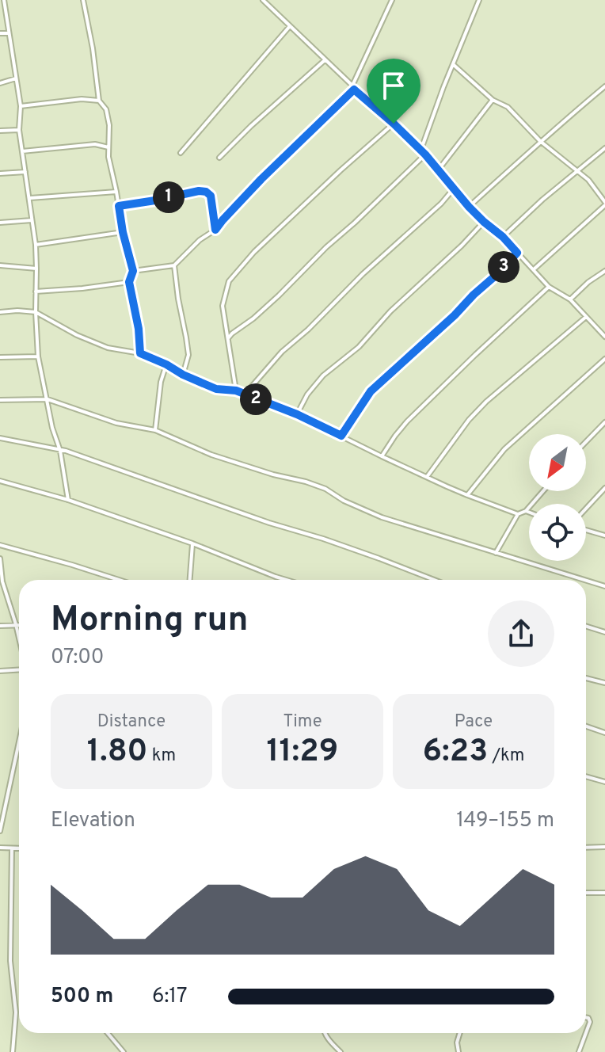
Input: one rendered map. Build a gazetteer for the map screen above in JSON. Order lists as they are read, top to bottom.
{
  "north": "bottom left",
  "page": {
    "pins": ["1", "3", "2"],
    "heading": ["Morning run", "07:00"],
    "stats": [
      ["Distance", "1.80 km"],
      ["Time", "11:29"],
      ["Pace", "6:23 /km"]
    ],
    "chart": ["Elevation", "149–155 m"],
    "list": [
      {
        "name": "500 m",
        "note": "6:17"
      }
    ]
  }
}
